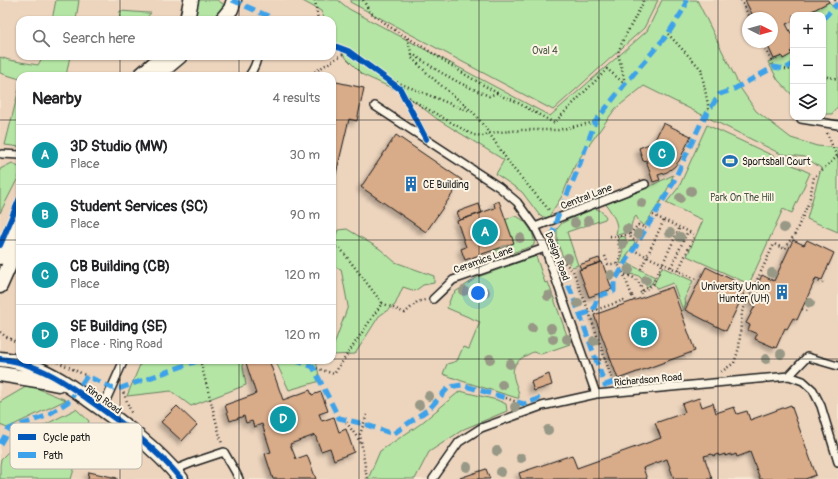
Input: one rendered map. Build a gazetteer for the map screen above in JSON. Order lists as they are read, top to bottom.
{
  "streets": {
    "street": ["Ring Road"],
    "lane": [
      "Central Lane",
      "Design Road",
      "Ceramics Lane",
      "Richardson Road"
    ]
  },
  "crossings": [
    ["Central Lane", "Design Road"],
    ["Design Road", "Ceramics Lane"],
    ["Design Road", "Richardson Road"]
  ],
  "parks": ["Oval 4", "Park On The Hill"],
  "places": {
    "sports": ["Sportsball Court"],
    "building": ["CE Building", "University Union Hunter (UH)"]
  },
  "legend": ["Cycle path", "Path"],
  "north": "right",
  "page": {
    "map_buttons": ["+", "−"],
    "search": "Search here",
    "heading": ["Nearby", "4 results"],
    "list": [
      {
        "mark": "A",
        "name": "3D Studio (MW)",
        "note": "Place",
        "value": "30 m"
      },
      {
        "mark": "B",
        "name": "Student Services (SC)",
        "note": "Place",
        "value": "90 m"
      },
      {
        "mark": "C",
        "name": "CB Building (CB)",
        "note": "Place",
        "value": "120 m"
      },
      {
        "mark": "D",
        "name": "SE Building (SE)",
        "note": "Place · Ring Road",
        "value": "120 m"
      }
    ],
    "pins": [
      "C",
      "A",
      "B",
      "D"
    ]
  }
}
